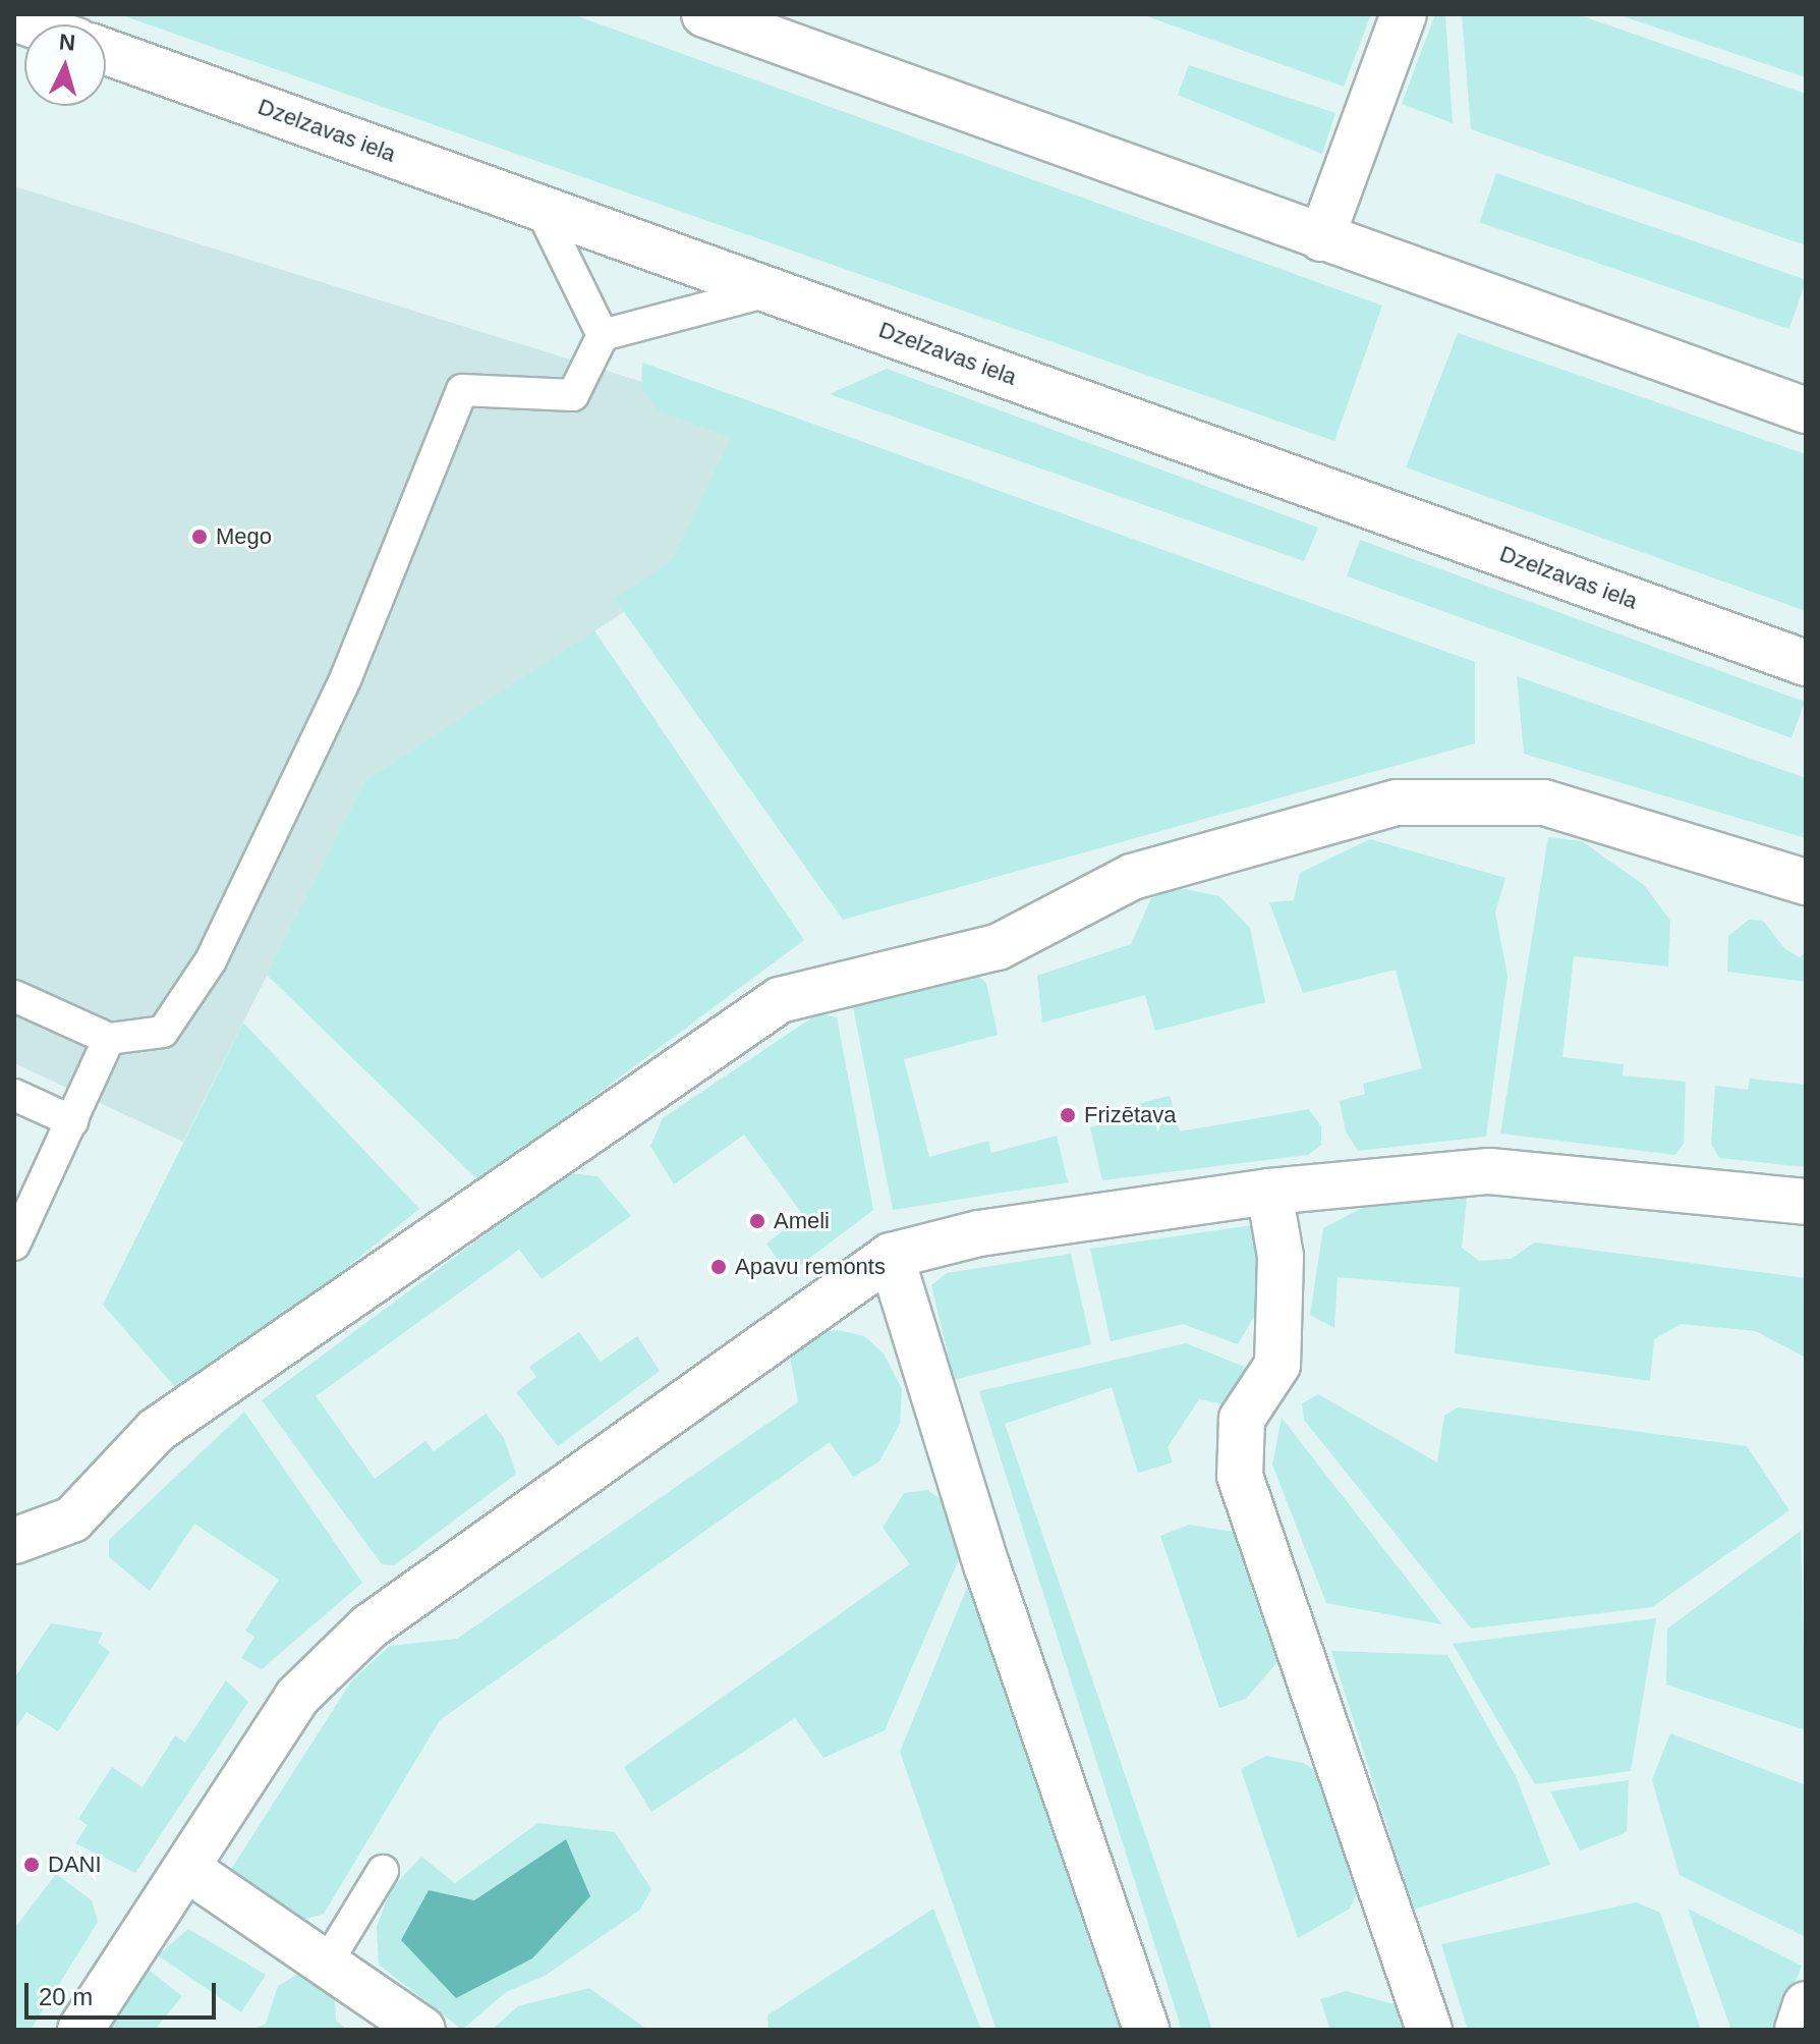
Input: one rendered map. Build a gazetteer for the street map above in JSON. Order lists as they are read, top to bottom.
{
  "streets": {
    "street": ["Dzelzavas iela"]
  },
  "places": [
    "Mego",
    "Frizētava",
    "Ameli",
    "Apavu remonts",
    "DANI"
  ],
  "scale_bar": "20 m",
  "north": "top"
}
